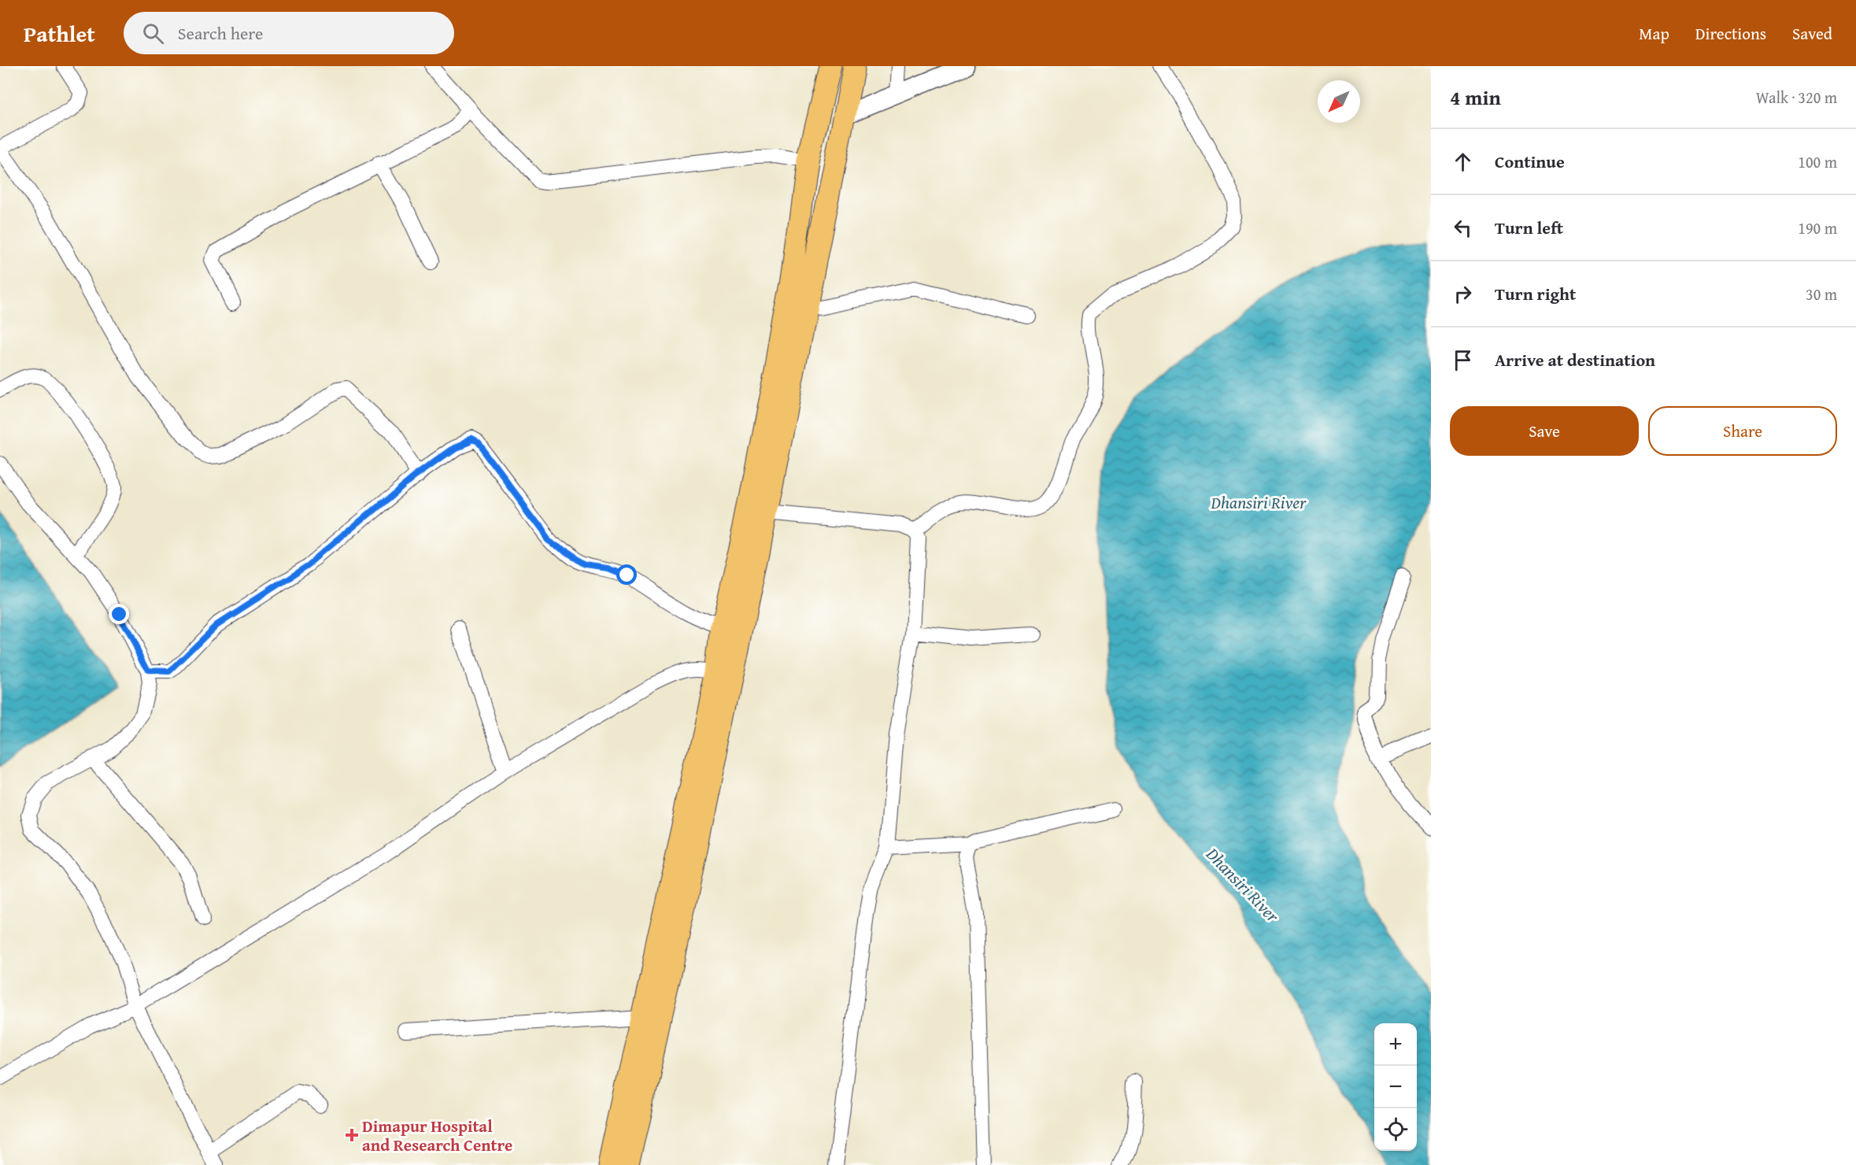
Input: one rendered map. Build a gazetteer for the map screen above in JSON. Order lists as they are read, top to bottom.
{
  "water": ["Dhansiri River"],
  "places": {
    "health": ["Dimapur Hospital and Research Centre"]
  },
  "north": "bottom left",
  "page": {
    "header": "Pathlet",
    "search": "Search here",
    "nav": ["Map", "Directions", "Saved"],
    "heading": ["4 min", "Walk · 320 m"],
    "list": [
      ["Continue", "100 m"],
      ["Turn left", "190 m"],
      ["Turn right", "30 m"],
      "Arrive at destination"
    ],
    "buttons": ["Save", "Share"],
    "map_buttons": ["+", "−"]
  }
}
